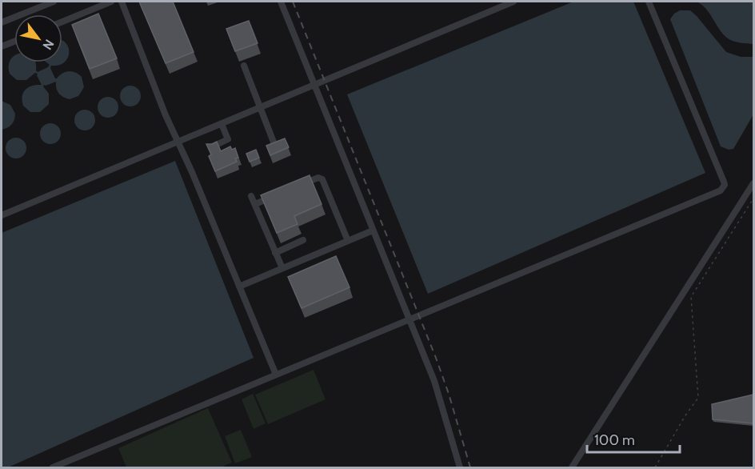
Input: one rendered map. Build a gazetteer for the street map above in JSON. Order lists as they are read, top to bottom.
{
  "scale_bar": "100 m",
  "north": "bottom right"
}
